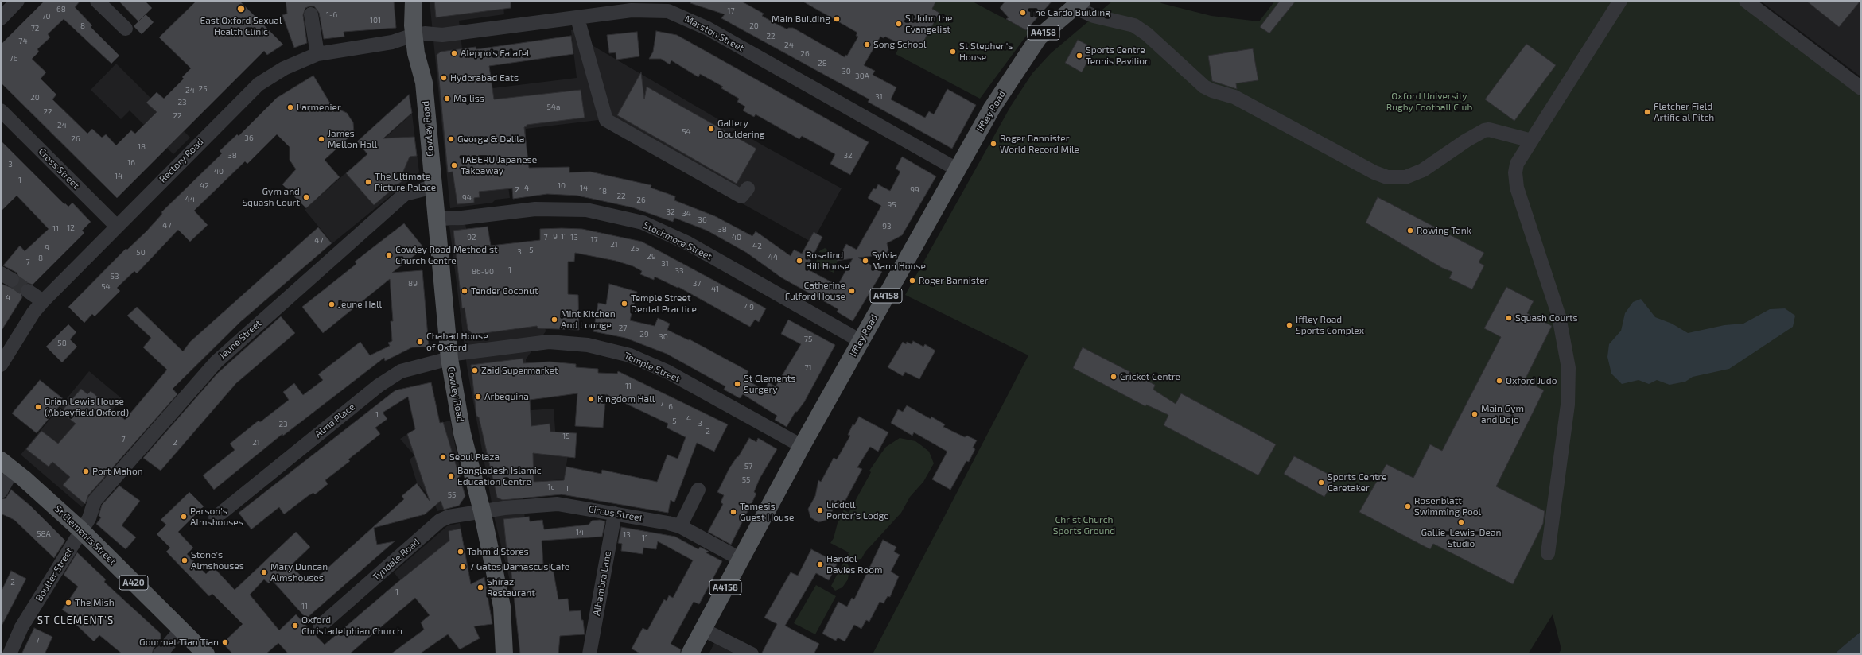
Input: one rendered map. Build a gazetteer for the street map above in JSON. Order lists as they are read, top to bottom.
{
  "streets": {
    "main road": [
      "A4158",
      "Iffley Road",
      "Cowley Road",
      "St Clements Street",
      "A420"
    ],
    "street": [
      "Marston Street",
      "Rectory Road",
      "Cross Street",
      "Stockmore Street",
      "Jeune Street",
      "Temple Street",
      "Alma Place",
      "Circus Street",
      "Tyndale Road",
      "Boulter Street",
      "Alhambra Lane"
    ]
  },
  "crossings": [
    ["Marston Street", "Iffley Road"],
    ["Marston Street", "Cowley Road"],
    ["Marston Street", "Rectory Road"],
    ["Iffley Road", "Stockmore Street"],
    ["Iffley Road", "Temple Street"],
    ["Iffley Road", "Circus Street"],
    ["Cowley Road", "Rectory Road"],
    ["Cowley Road", "Stockmore Street"],
    ["Cowley Road", "Jeune Street"],
    ["Cowley Road", "Temple Street"],
    ["Cowley Road", "Alma Place"],
    ["Cowley Road", "Circus Street"],
    ["Cowley Road", "Tyndale Road"],
    ["Rectory Road", "Cross Street"],
    ["Jeune Street", "St Clements Street"],
    ["Jeune Street", "Boulter Street"],
    ["Temple Street", "Alma Place"],
    ["Circus Street", "Tyndale Road"],
    ["Circus Street", "Alhambra Lane"],
    ["St Clements Street", "Boulter Street"]
  ],
  "districts": ["ST CLEMENT'S"],
  "parks": ["Oxford University Rugby Football Club", "Christ Church Sports Ground"],
  "places": [
    "East Oxford Sexual Health Clinic",
    "The Cardo Building",
    "Main Building",
    "St John the Evangelist",
    "Song School",
    "St Stephen's House",
    "Aleppo's Falafel",
    "Sports Centre Tennis Pavilion",
    "Hyderabad Eats",
    "Majliss",
    "Larmenier",
    "Fletcher Field Artificial Pitch",
    "Gallery Bouldering",
    "James Mellon Hall",
    "George & Delila",
    "Roger Bannister World Record Mile",
    "TABERU Japanese Takeaway",
    "The Ultimate Picture Palace",
    "Gym and Squash Court",
    "Rowing Tank",
    "Cowley Road Methodist Church Centre",
    "Rosalind Hill House",
    "Sylvia Mann House",
    "Roger Bannister",
    "Tender Coconut",
    "Catherine Fulford House",
    "Temple Street Dental Practice",
    "Jeune Hall",
    "Squash Courts",
    "Mint Kitchen And Lounge",
    "Iffley Road Sports Complex",
    "Chabad House of Oxford",
    "Zaid Supermarket",
    "Cricket Centre",
    "Oxford Judo",
    "St Clements Surgery",
    "Arbequina",
    "Kingdom Hall",
    "Brian Lewis House (Abbeyfield Oxford)",
    "Main Gym and Dojo",
    "Seoul Plaza",
    "Port Mahon",
    "Bangladesh Islamic Education Centre",
    "Sports Centre Caretaker",
    "Rosenblatt Swimming Pool",
    "Liddell Porter's Lodge",
    "Tamesis Guest House",
    "Parson's Almshouses",
    "Gallie-Lewis-Dean Studio",
    "Tahmid Stores",
    "Stone's Almshouses",
    "Handel Davies Room",
    "7 Gates Damascus Cafe",
    "Mary Duncan Almshouses",
    "Shiraz Restaurant",
    "The Mish",
    "Oxford Christadelphian Church",
    "Gourmet Tian Tian"
  ],
  "house_numbers": [
    "68",
    "17",
    "1-6",
    "70",
    "101",
    "8",
    "20",
    "72",
    "22",
    "74",
    "24",
    "26",
    "76",
    "28",
    "30",
    "30A",
    "25",
    "24",
    "31",
    "20",
    "23",
    "54a",
    "22",
    "22",
    "24",
    "54",
    "36",
    "26",
    "18",
    "38",
    "32",
    "16",
    "3",
    "40",
    "14",
    "1",
    "42",
    "10",
    "4",
    "14",
    "2",
    "99",
    "18",
    "22",
    "94",
    "44",
    "26",
    "95",
    "32",
    "34",
    "36",
    "47",
    "93",
    "12",
    "11",
    "38",
    "9",
    "11",
    "92",
    "7",
    "13",
    "40",
    "17",
    "47",
    "21",
    "42",
    "9",
    "25",
    "5",
    "3",
    "50",
    "29",
    "44",
    "8",
    "7",
    "31",
    "1",
    "33",
    "86-90",
    "53",
    "89",
    "37",
    "54",
    "41",
    "4",
    "49",
    "27",
    "29",
    "30",
    "75",
    "58",
    "71",
    "11",
    "7",
    "6",
    "1",
    "4",
    "5",
    "3",
    "23",
    "2",
    "15",
    "7",
    "2",
    "21",
    "57",
    "55",
    "1c",
    "1",
    "55",
    "14",
    "58A",
    "13",
    "11",
    "2",
    "1",
    "11",
    "7"
  ]
}
